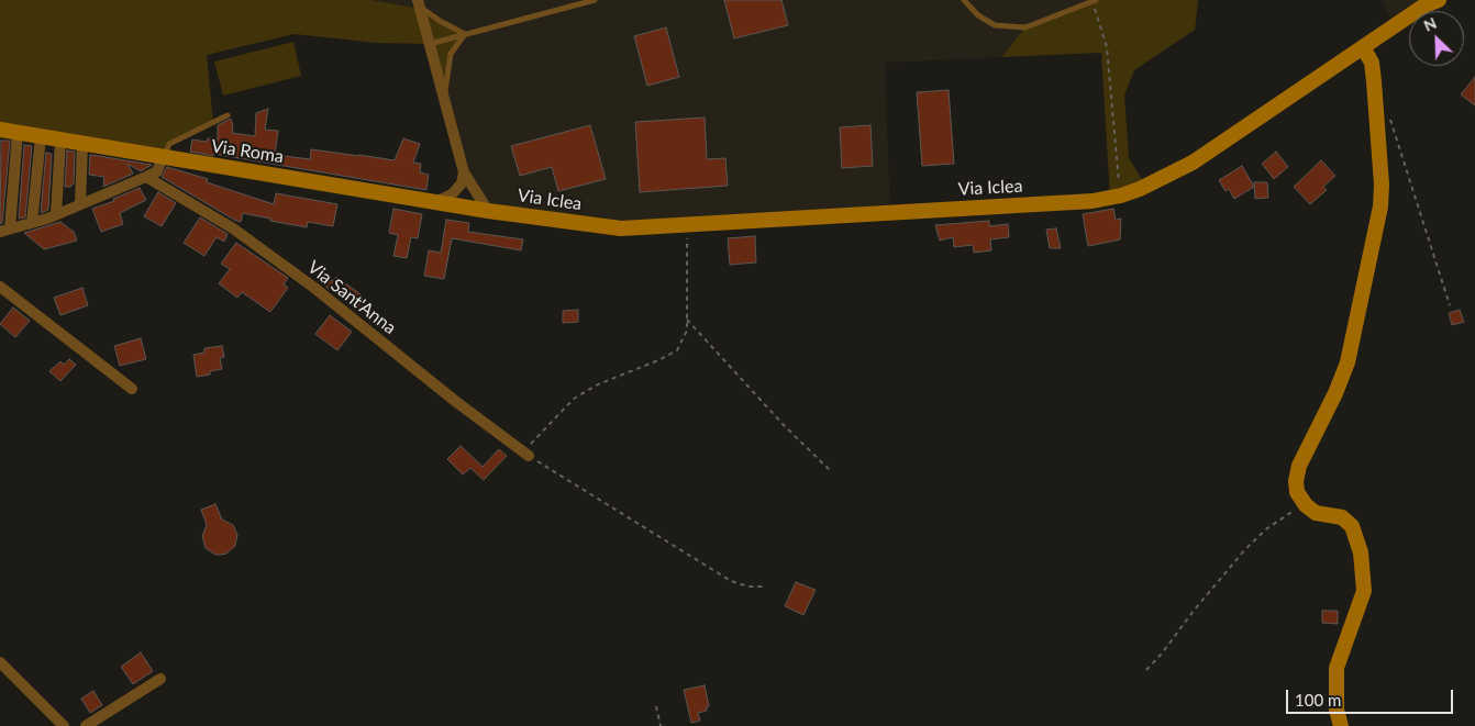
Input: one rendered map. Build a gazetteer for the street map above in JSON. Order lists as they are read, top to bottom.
{
  "streets": {
    "street": ["Via Roma", "Via Iclea", "Via Sant'Anna"]
  },
  "crossings": [
    ["Via Roma", "Via Iclea"]
  ],
  "scale_bar": "100 m",
  "north": "top left"
}
